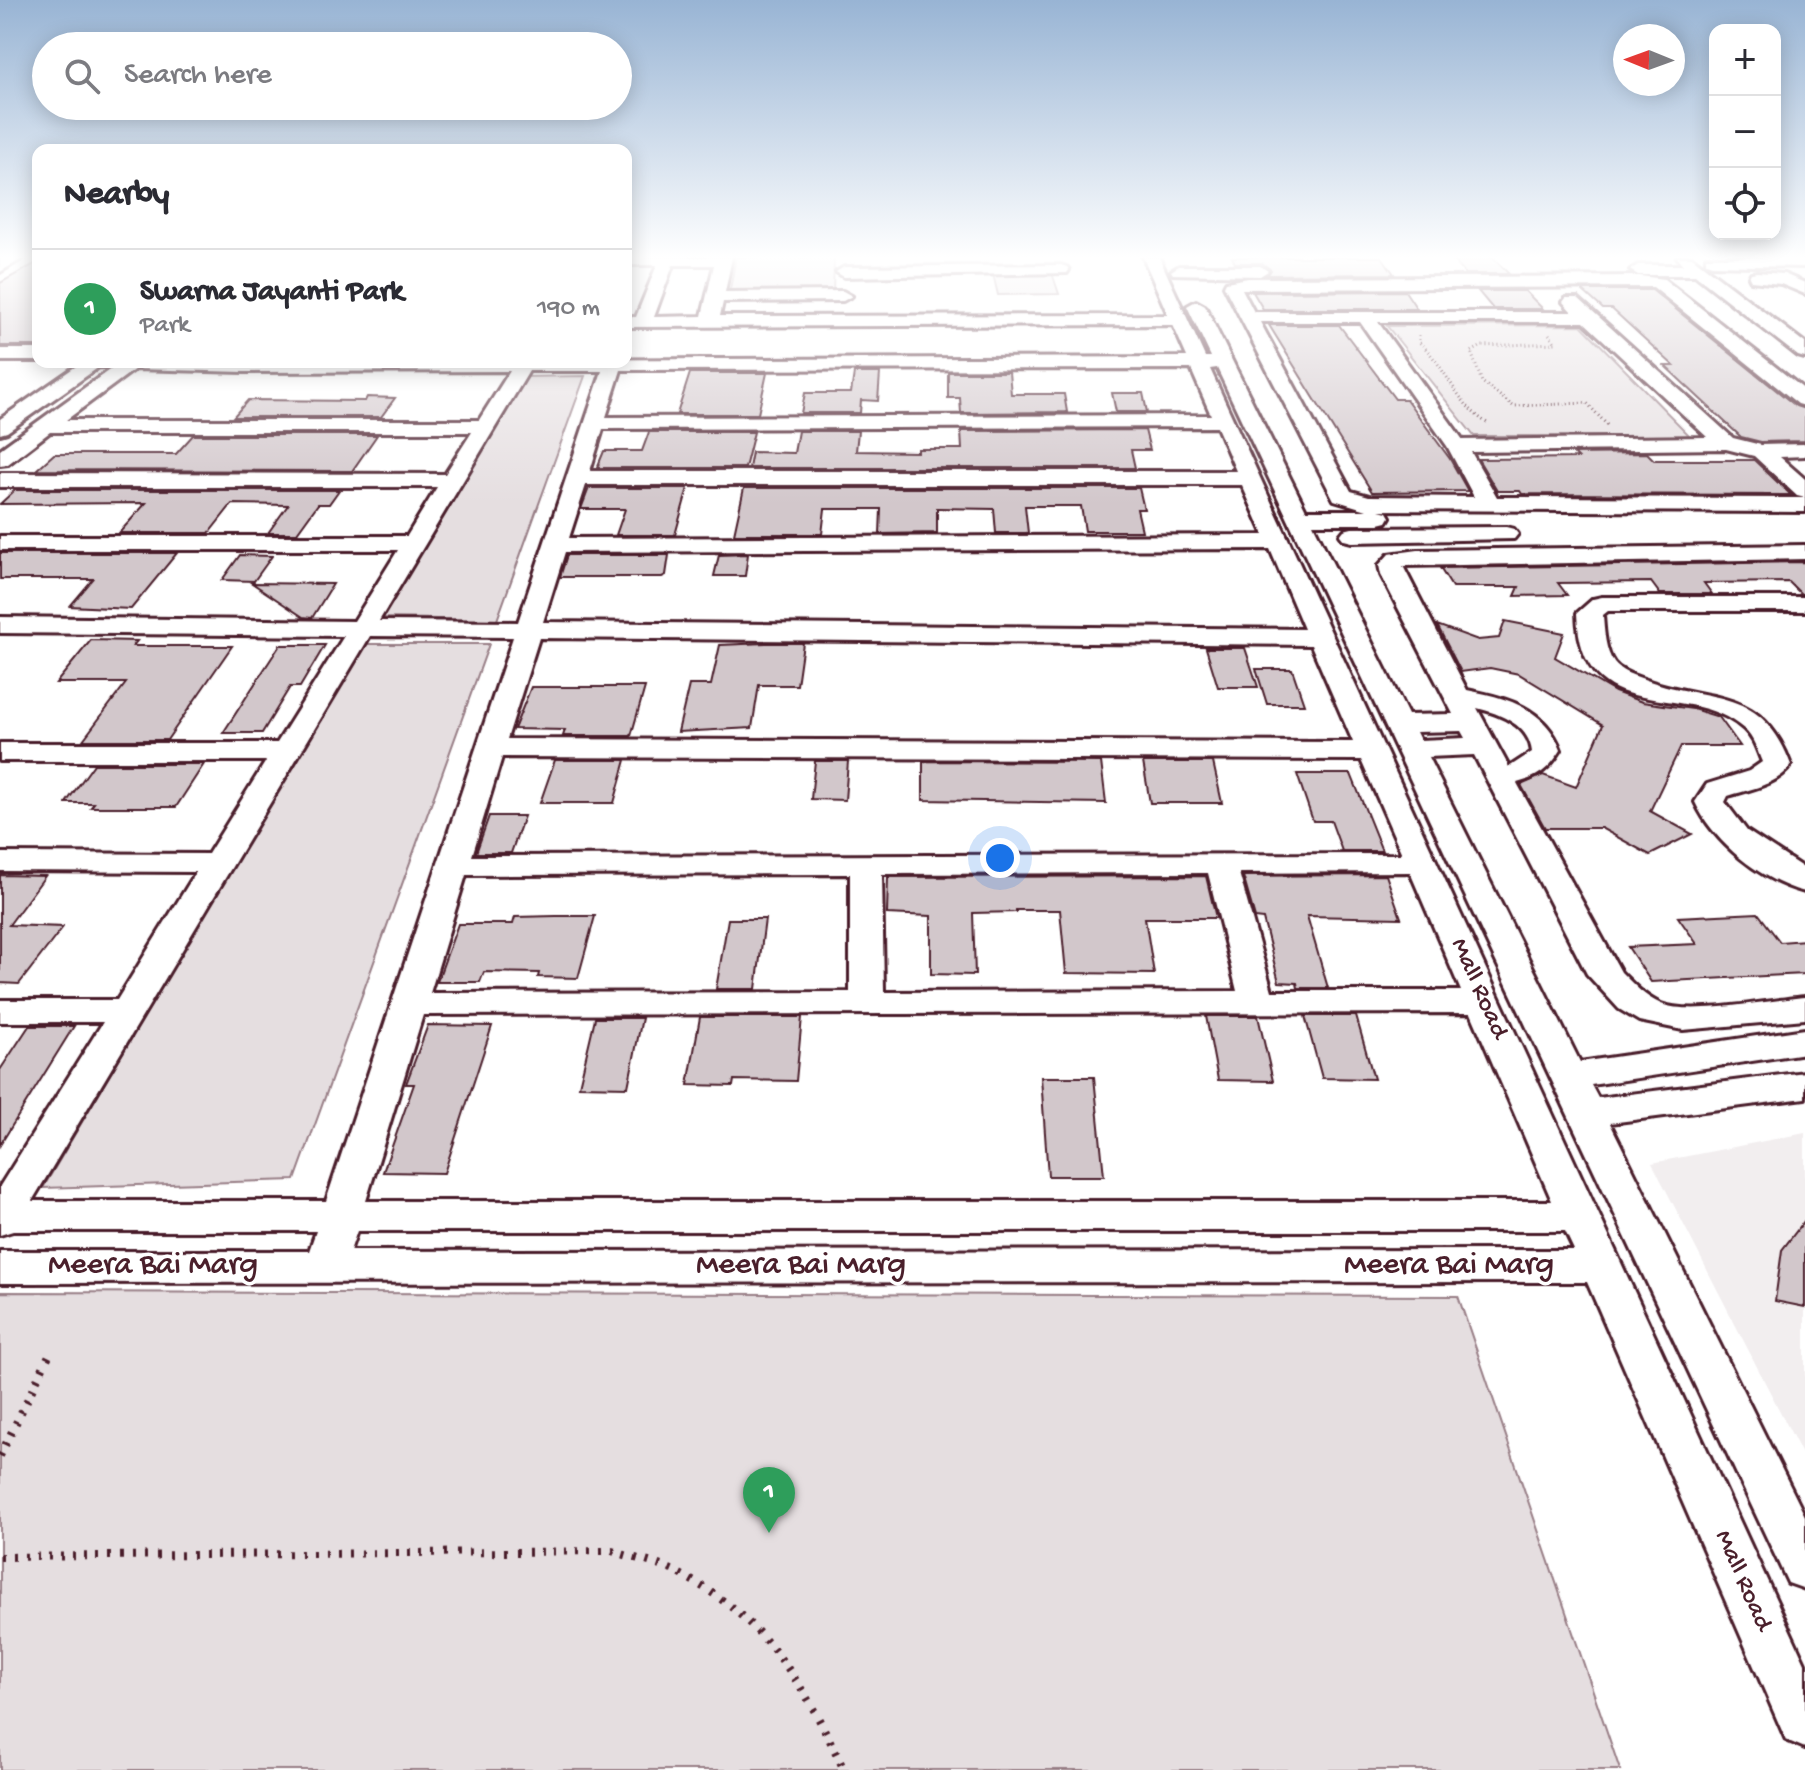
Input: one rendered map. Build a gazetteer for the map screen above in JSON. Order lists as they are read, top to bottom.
{
  "streets": {
    "street": ["Mall Road", "Meera Bai Marg"]
  },
  "crossings": [
    ["Mall Road", "Meera Bai Marg"]
  ],
  "north": "left",
  "page": {
    "map_buttons": ["+", "−"],
    "search": "Search here",
    "heading": "Nearby",
    "list": [
      {
        "mark": "1",
        "name": "Swarna Jayanti Park",
        "note": "Park",
        "value": "190 m"
      }
    ],
    "pins": "1"
  }
}
